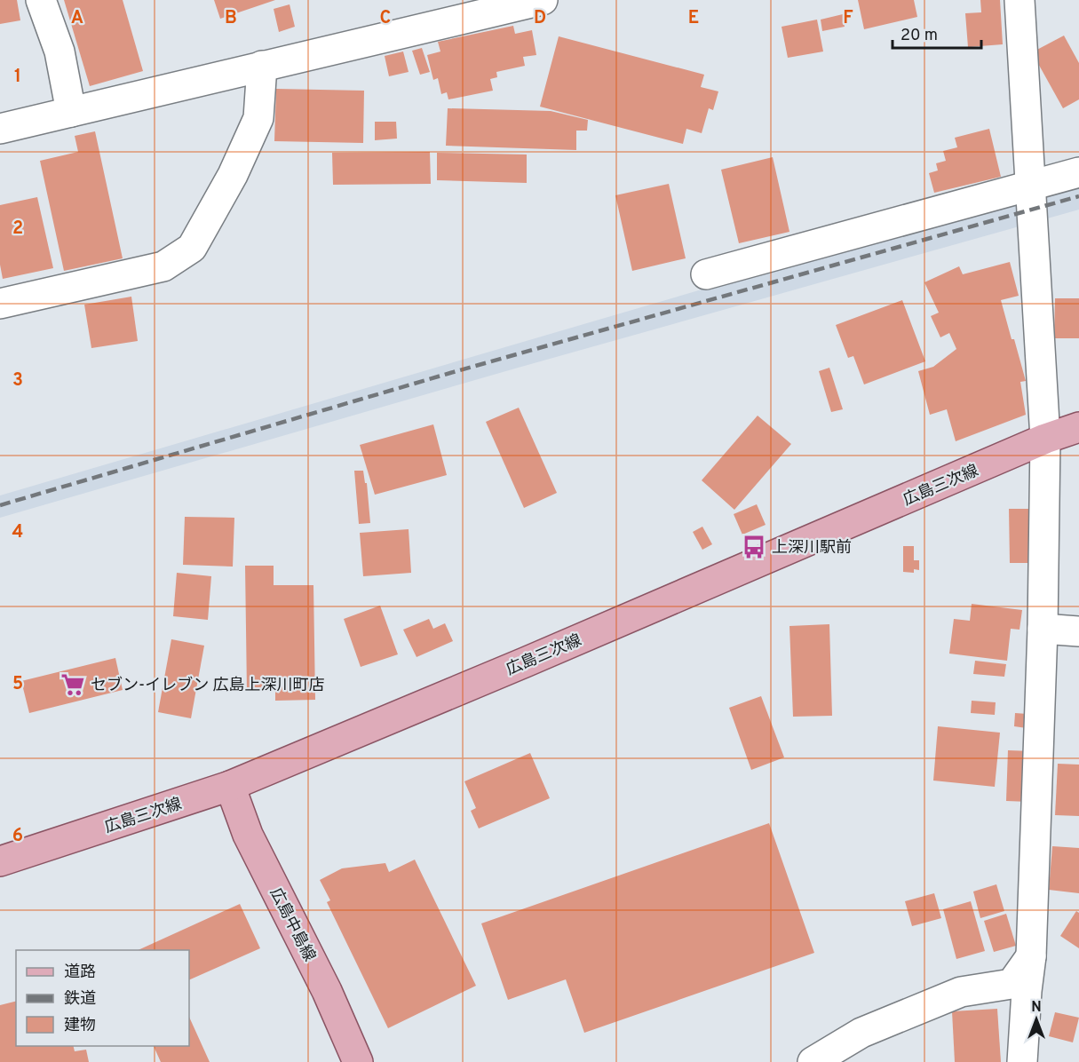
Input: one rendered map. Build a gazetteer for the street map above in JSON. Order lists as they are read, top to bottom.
{
  "streets": {
    "main road": ["広島三次線", "広島中島線"]
  },
  "crossings": [
    ["広島三次線", "広島中島線"]
  ],
  "places": {
    "bus stop": ["上深川駅前"],
    "supermarket": ["セブン-イレブン 広島上深川町店"]
  },
  "legend": ["道路", "鉄道", "建物"],
  "scale_bar": "20 m",
  "north": "top",
  "grid": {
    "columns": [
      "A",
      "B",
      "C",
      "D",
      "E",
      "F"
    ],
    "rows": [
      "1",
      "2",
      "3",
      "4",
      "5",
      "6"
    ]
  }
}
